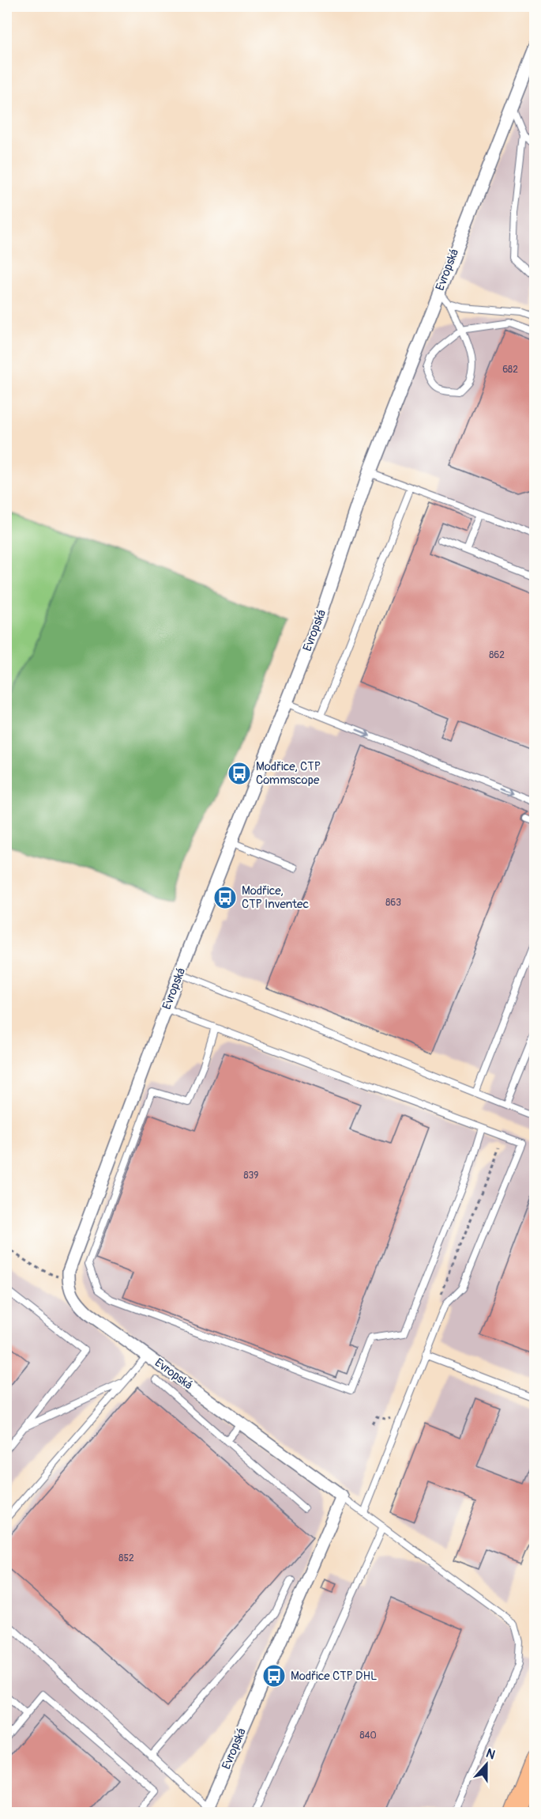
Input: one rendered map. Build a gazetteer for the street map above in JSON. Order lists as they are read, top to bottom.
{
  "streets": {
    "street": ["Evropská"]
  },
  "places": {
    "bus stop": ["Modřice, CTP Commscope", "Modřice, CTP Inventec", "Modřice CTP DHL"]
  },
  "house_numbers": [
    "682",
    "862",
    "863",
    "839",
    "852",
    "840"
  ],
  "north": "top"
}
